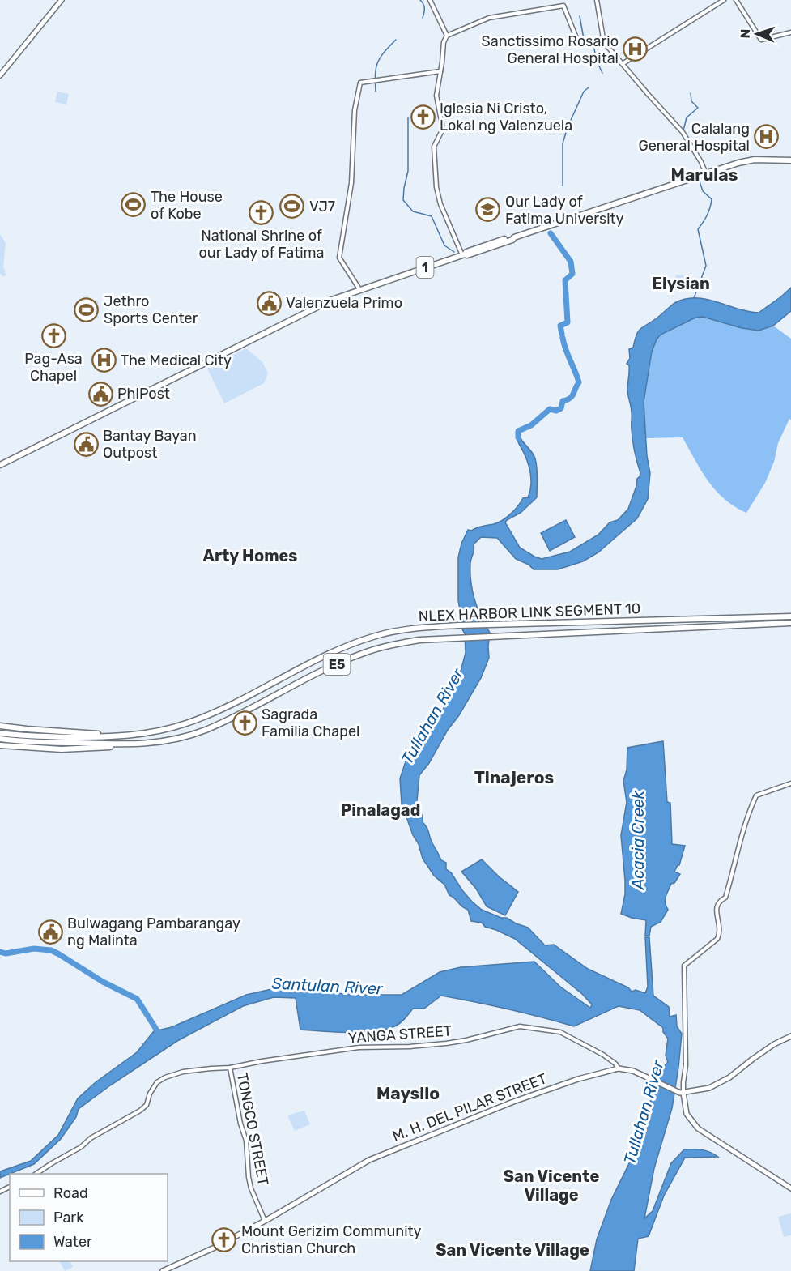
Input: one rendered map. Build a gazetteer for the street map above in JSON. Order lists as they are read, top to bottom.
{
  "streets": {
    "highway": ["1", "NLEX HARBOR LINK SEGMENT 10", "E5"],
    "main road": ["M. H. DEL PILAR STREET"],
    "street": ["YANGA STREET", "TONGCO STREET"]
  },
  "crossings": [
    ["YANGA STREET", "M. H. DEL PILAR STREET"],
    ["YANGA STREET", "TONGCO STREET"],
    ["M. H. DEL PILAR STREET", "TONGCO STREET"]
  ],
  "districts": [
    "Marulas",
    "Elysian",
    "Arty Homes",
    "Tinajeros",
    "Pinalagad",
    "Maysilo",
    "San Vicente Village",
    "San Vicente Village"
  ],
  "water": ["Tullahan River", "Acacia Creek", "Santulan River"],
  "places": {
    "hospital": ["Sanctissimo Rosario General Hospital", "Calalang General Hospital", "The Medical City"],
    "church": [
      "Iglesia Ni Cristo, Lokal ng Valenzuela",
      "National Shrine of our Lady of Fatima",
      "Pag-Asa Chapel",
      "Sagrada Familia Chapel",
      "Mount Gerizim Community Christian Church"
    ],
    "sports": ["The House of Kobe", "VJ7", "Jethro Sports Center"],
    "school or university": ["Our Lady of Fatima University"],
    "public building": [
      "Valenzuela Primo",
      "PhlPost",
      "Bantay Bayan Outpost",
      "Bulwagang Pambarangay ng Malinta"
    ]
  },
  "legend": ["Road", "Park", "Water"],
  "north": "left"
}
